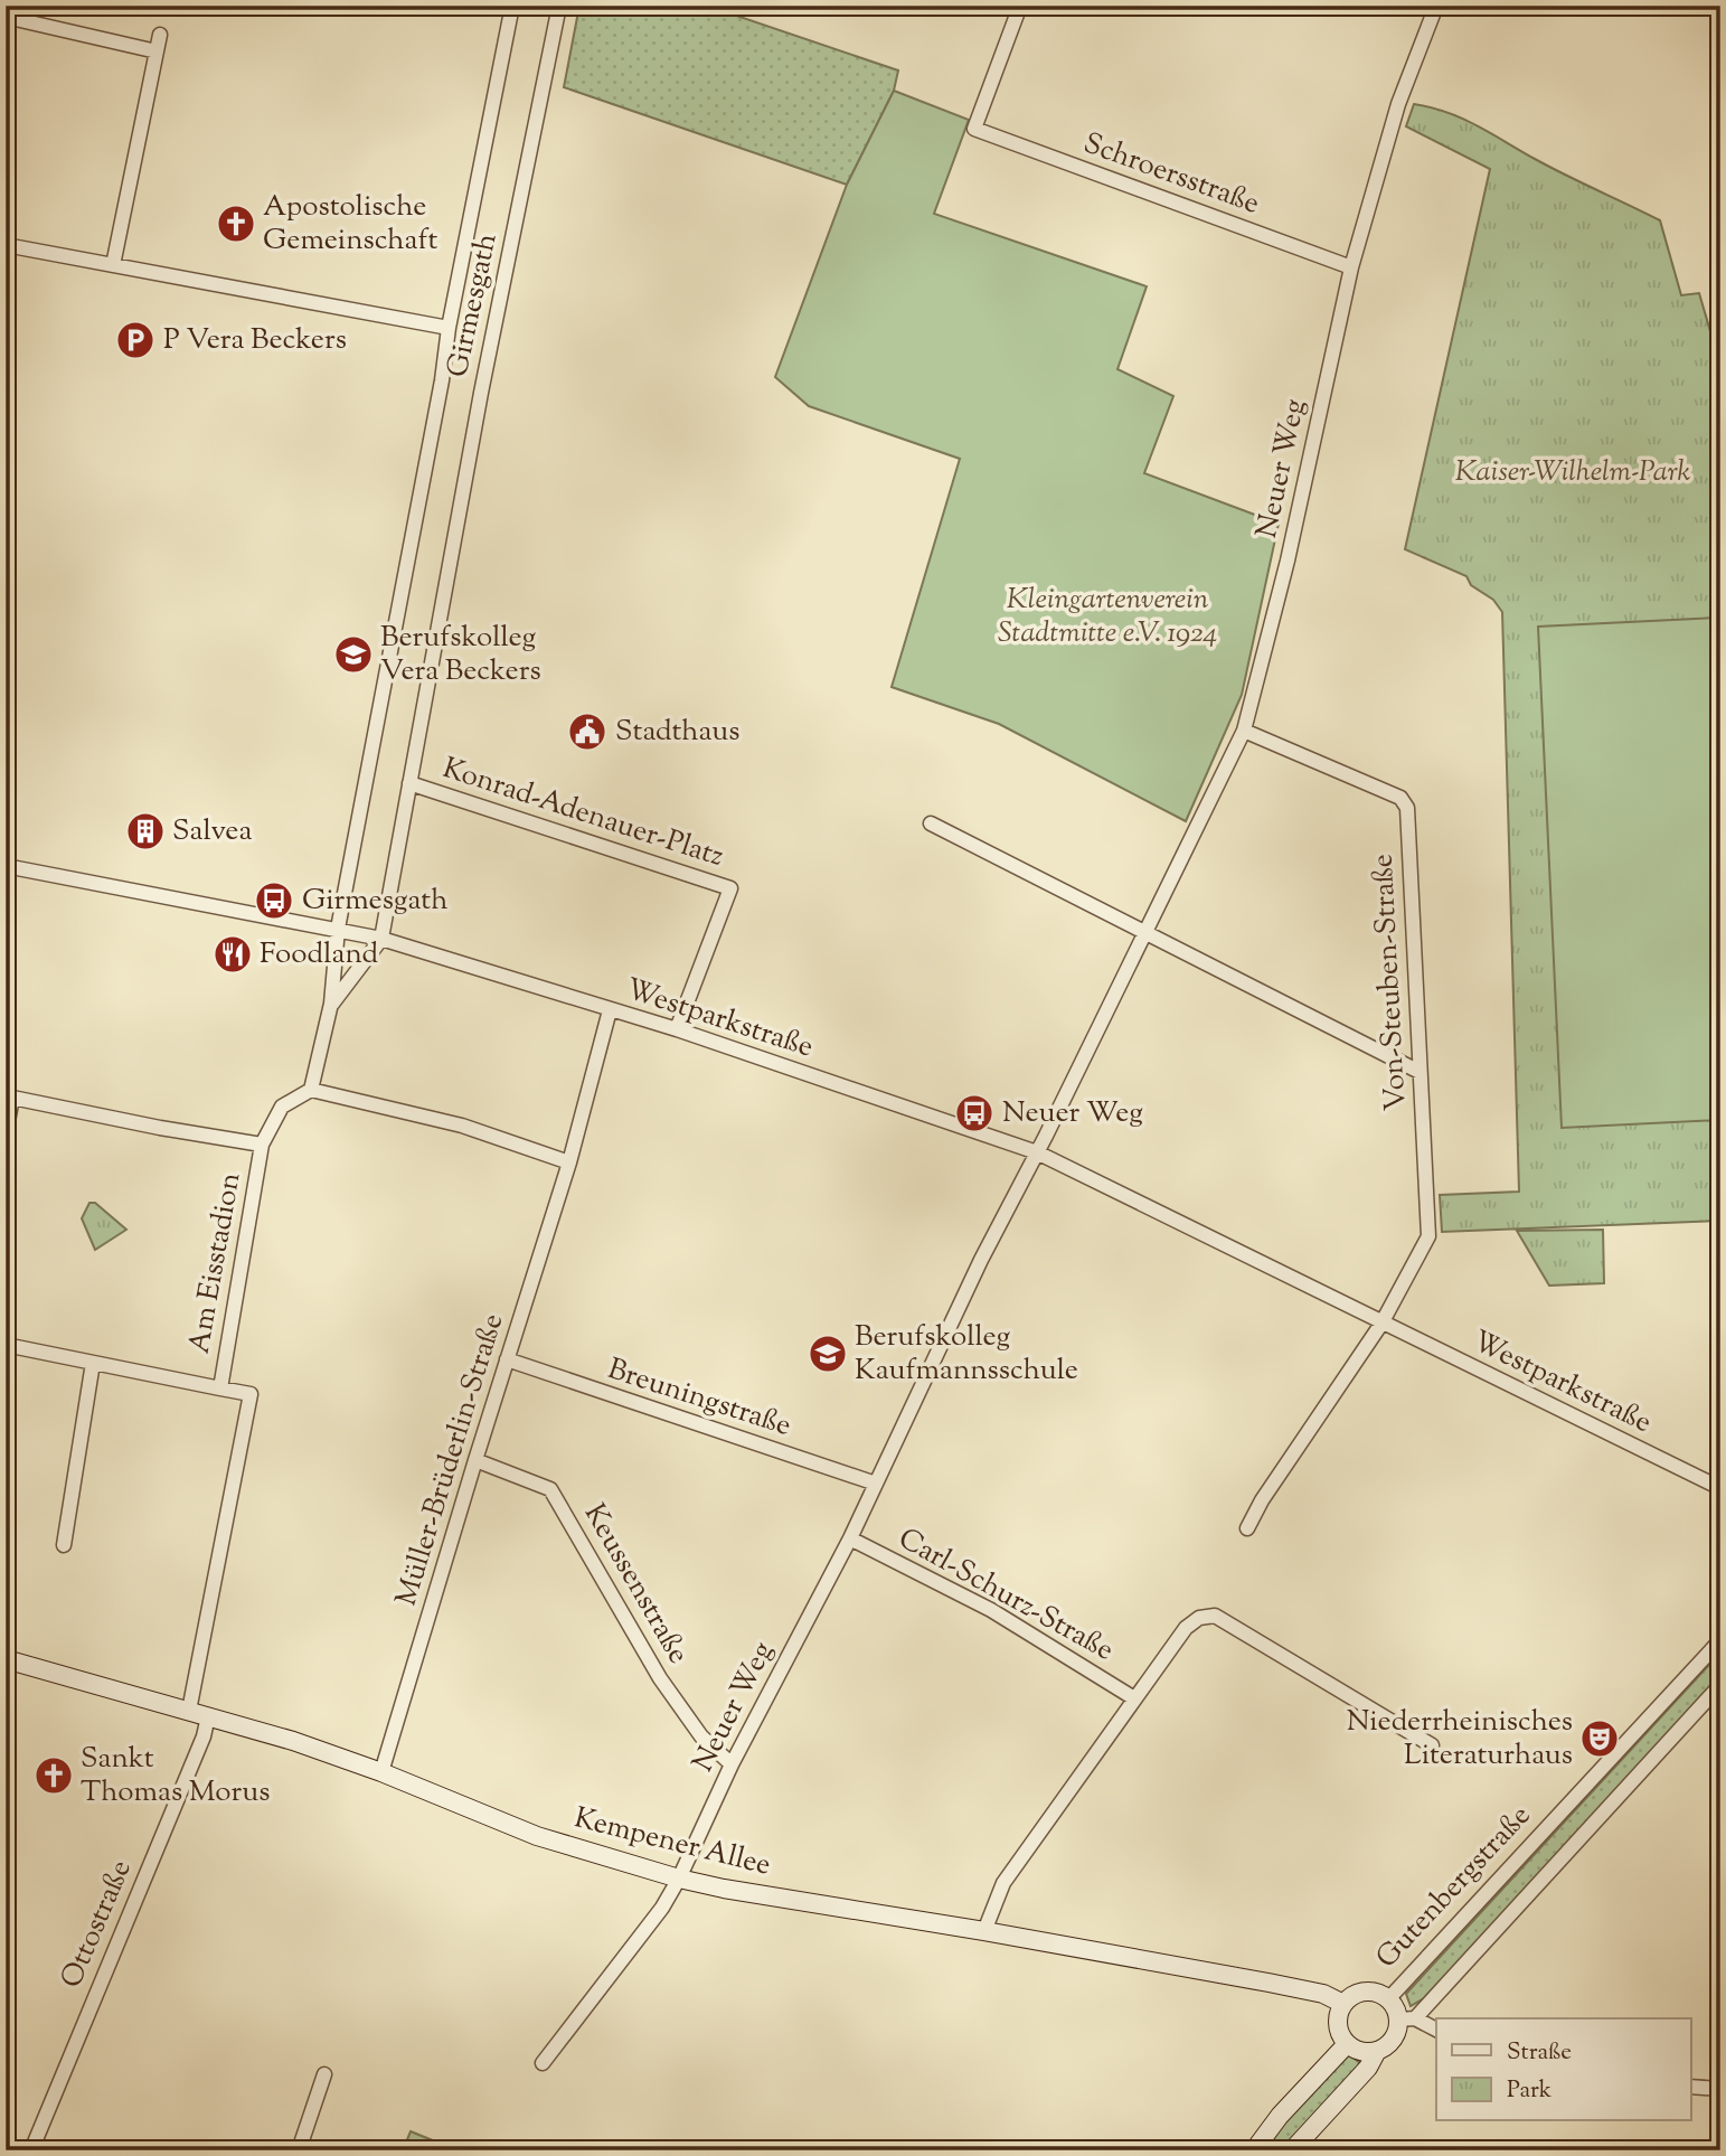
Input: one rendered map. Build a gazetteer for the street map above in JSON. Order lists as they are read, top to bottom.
{
  "streets": {
    "street": [
      "Schroersstraße",
      "Girmesgath",
      "Neuer Weg",
      "Konrad-Adenauer-Platz",
      "Von-Steuben-Straße",
      "Westparkstraße",
      "Am Eisstadion",
      "Breuningstraße",
      "Müller-Brüderlin-Straße",
      "Keussenstraße",
      "Carl-Schurz-Straße",
      "Kempener Allee",
      "Gutenbergstraße",
      "Ottostraße"
    ]
  },
  "crossings": [
    ["Schroersstraße", "Neuer Weg"],
    ["Girmesgath", "Konrad-Adenauer-Platz"],
    ["Girmesgath", "Westparkstraße"],
    ["Neuer Weg", "Von-Steuben-Straße"],
    ["Neuer Weg", "Westparkstraße"],
    ["Neuer Weg", "Breuningstraße"],
    ["Neuer Weg", "Keussenstraße"],
    ["Neuer Weg", "Carl-Schurz-Straße"],
    ["Neuer Weg", "Kempener Allee"],
    ["Konrad-Adenauer-Platz", "Westparkstraße"],
    ["Von-Steuben-Straße", "Westparkstraße"],
    ["Westparkstraße", "Müller-Brüderlin-Straße"],
    ["Am Eisstadion", "Kempener Allee"],
    ["Breuningstraße", "Müller-Brüderlin-Straße"],
    ["Müller-Brüderlin-Straße", "Keussenstraße"],
    ["Müller-Brüderlin-Straße", "Kempener Allee"],
    ["Carl-Schurz-Straße", "Kempener Allee"],
    ["Kempener Allee", "Gutenbergstraße"],
    ["Kempener Allee", "Ottostraße"]
  ],
  "parks": ["Kaiser-Wilhelm-Park", "Kleingartenverein Stadtmitte e.V. 1924"],
  "places": {
    "church": ["Apostolische Gemeinschaft", "Sankt Thomas Morus"],
    "parking": ["P Vera Beckers"],
    "school or university": ["Berufskolleg Vera Beckers", "Berufskolleg Kaufmannsschule"],
    "public building": ["Stadthaus"],
    "building": ["Salvea"],
    "bus stop": ["Girmesgath", "Neuer Weg"],
    "restaurant": ["Foodland"],
    "theatre": ["Niederrheinisches Literaturhaus"]
  },
  "legend": ["Straße", "Park"]
}
